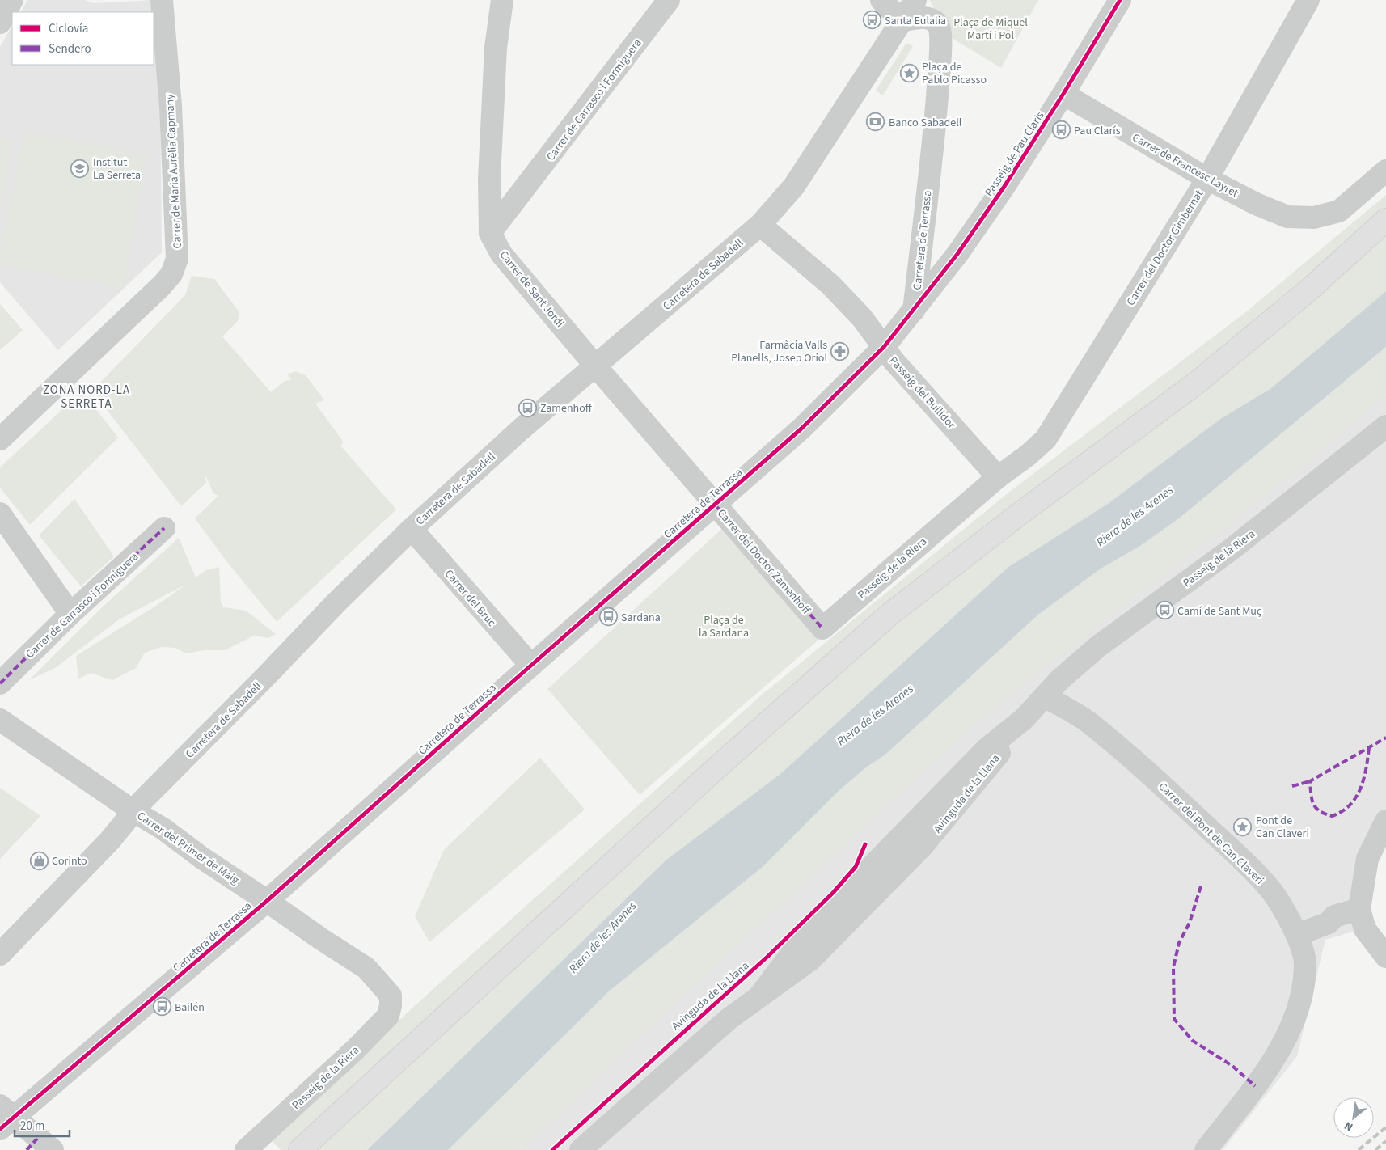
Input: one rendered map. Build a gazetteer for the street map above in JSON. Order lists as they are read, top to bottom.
{
  "streets": {
    "street": [
      "Carrer de Carrasco i Formiguera",
      "Passeig de Pau Claris",
      "Carrer de Francesc Layret",
      "Carrer de Maria Aurèlia Capmany",
      "Carretera de Terrassa",
      "Carrer del Doctor Gimbernat",
      "Carretera de Sabadell",
      "Carrer de Sant Jordi",
      "Passeig del Bullidor",
      "Passeig de la Riera",
      "Carrer del Doctor Zamenhoff",
      "Carrer del Bruc",
      "Avinguda de la Llana",
      "Carrer del Pont de Can Claveri",
      "Carrer del Primer de Maig"
    ]
  },
  "crossings": [
    ["Carrer de Carrasco i Formiguera", "Carrer de Sant Jordi"],
    ["Passeig de Pau Claris", "Carrer de Francesc Layret"],
    ["Passeig de Pau Claris", "Carretera de Terrassa"],
    ["Carrer de Francesc Layret", "Carrer del Doctor Gimbernat"],
    ["Carretera de Terrassa", "Carretera de Sabadell"],
    ["Carretera de Terrassa", "Passeig del Bullidor"],
    ["Carretera de Terrassa", "Carrer del Doctor Zamenhoff"],
    ["Carretera de Terrassa", "Carrer del Bruc"],
    ["Carretera de Terrassa", "Carrer del Primer de Maig"],
    ["Carrer del Doctor Gimbernat", "Passeig del Bullidor"],
    ["Carrer del Doctor Gimbernat", "Passeig de la Riera"],
    ["Carretera de Sabadell", "Carrer de Sant Jordi"],
    ["Carretera de Sabadell", "Passeig del Bullidor"],
    ["Carretera de Sabadell", "Carrer del Doctor Zamenhoff"],
    ["Carretera de Sabadell", "Carrer del Bruc"],
    ["Carretera de Sabadell", "Carrer del Primer de Maig"],
    ["Carrer de Sant Jordi", "Carrer del Doctor Zamenhoff"],
    ["Passeig del Bullidor", "Passeig de la Riera"],
    ["Passeig de la Riera", "Carrer del Doctor Zamenhoff"],
    ["Passeig de la Riera", "Avinguda de la Llana"],
    ["Passeig de la Riera", "Carrer del Pont de Can Claveri"],
    ["Passeig de la Riera", "Carrer del Primer de Maig"],
    ["Avinguda de la Llana", "Carrer del Pont de Can Claveri"]
  ],
  "districts": ["ZONA NORD-LA SERRETA"],
  "water": ["Riera de les Arenes"],
  "parks": ["Plaça de Miquel Martí i Pol", "Plaça de la Sardana"],
  "places": {
    "bus stop": [
      "Santa Eulalia",
      "Pau Clarís",
      "Zamenhoff",
      "Camí de Sant Muç",
      "Sardana",
      "Bailén"
    ],
    "place": ["Plaça de Pablo Picasso", "Pont de Can Claveri"],
    "bank": ["Banco Sabadell"],
    "school or university": ["Institut La Serreta"],
    "pharmacy": ["Farmàcia Valls Planells, Josep Oriol"],
    "shop": ["Corinto"]
  },
  "legend": ["Ciclovía", "Sendero"],
  "scale_bar": "20 m",
  "north": "bottom left"
}
